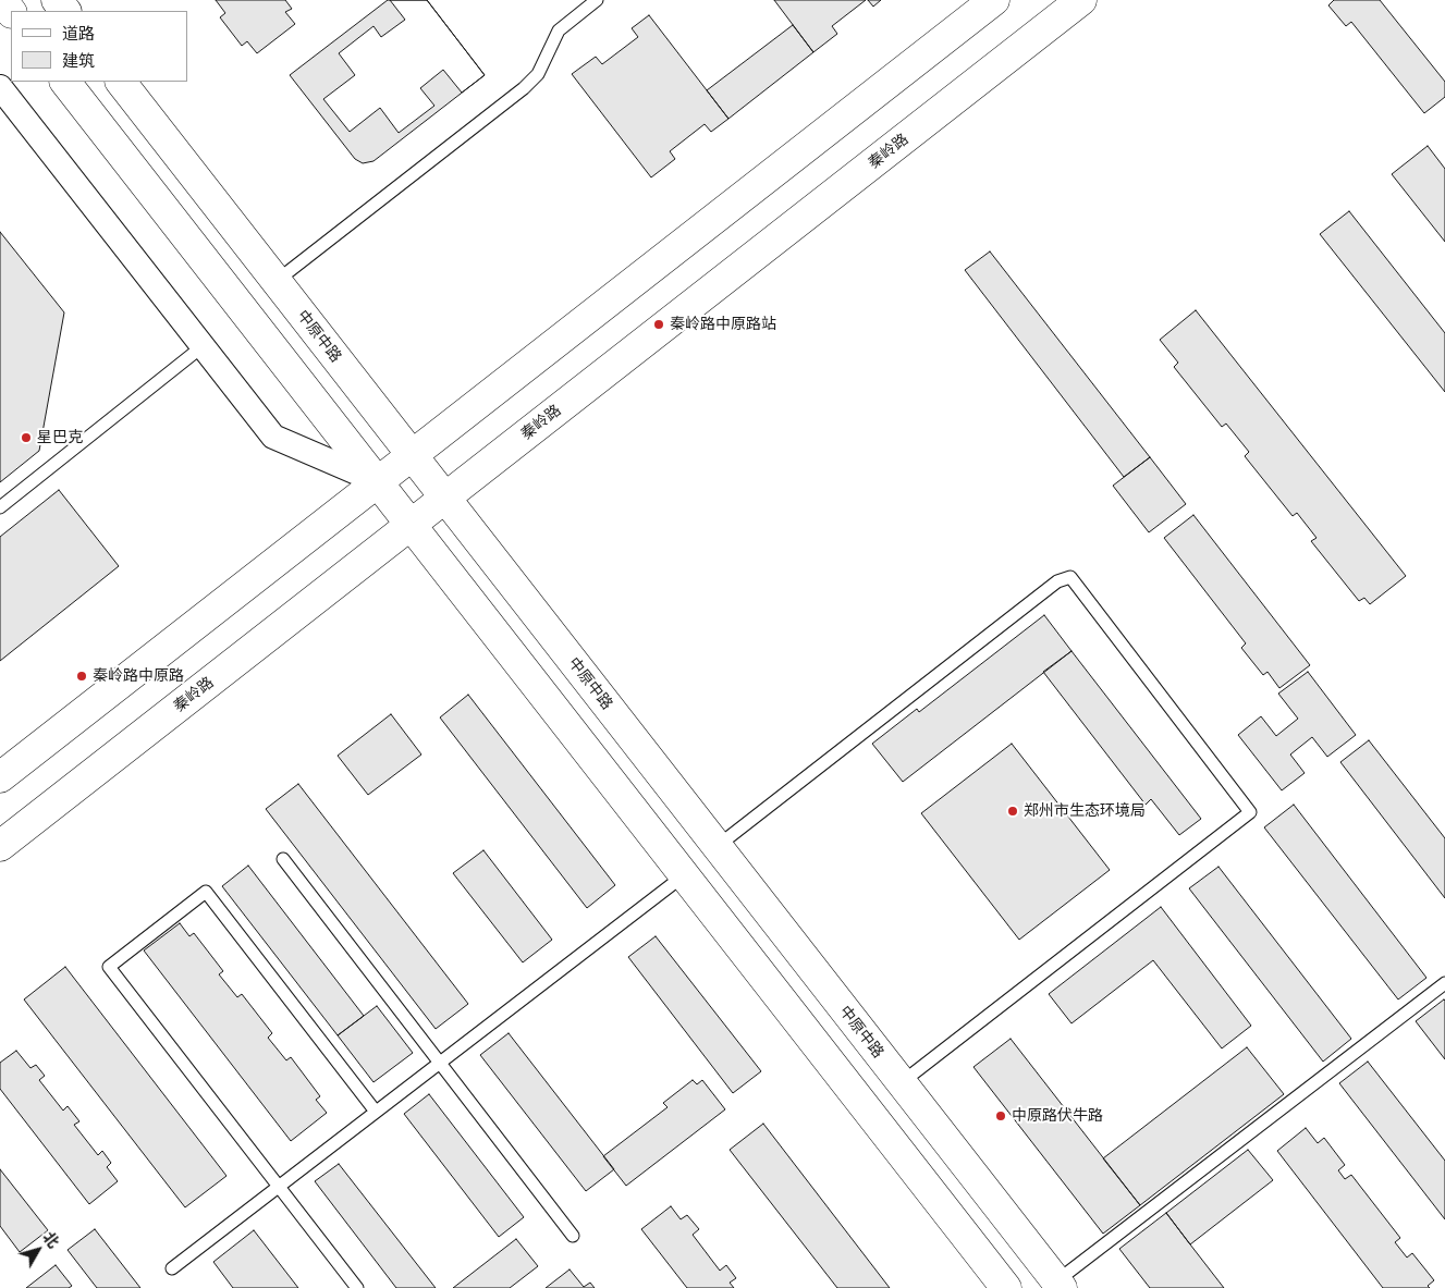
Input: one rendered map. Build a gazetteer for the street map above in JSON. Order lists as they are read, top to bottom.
{
  "streets": {
    "main road": ["秦岭路", "中原中路"]
  },
  "crossings": [
    ["秦岭路", "中原中路"]
  ],
  "places": [
    "秦岭路中原路站",
    "星巴克",
    "秦岭路中原路",
    "郑州市生态环境局",
    "中原路伏牛路"
  ],
  "legend": ["道路", "建筑"],
  "north": "top right"
}
